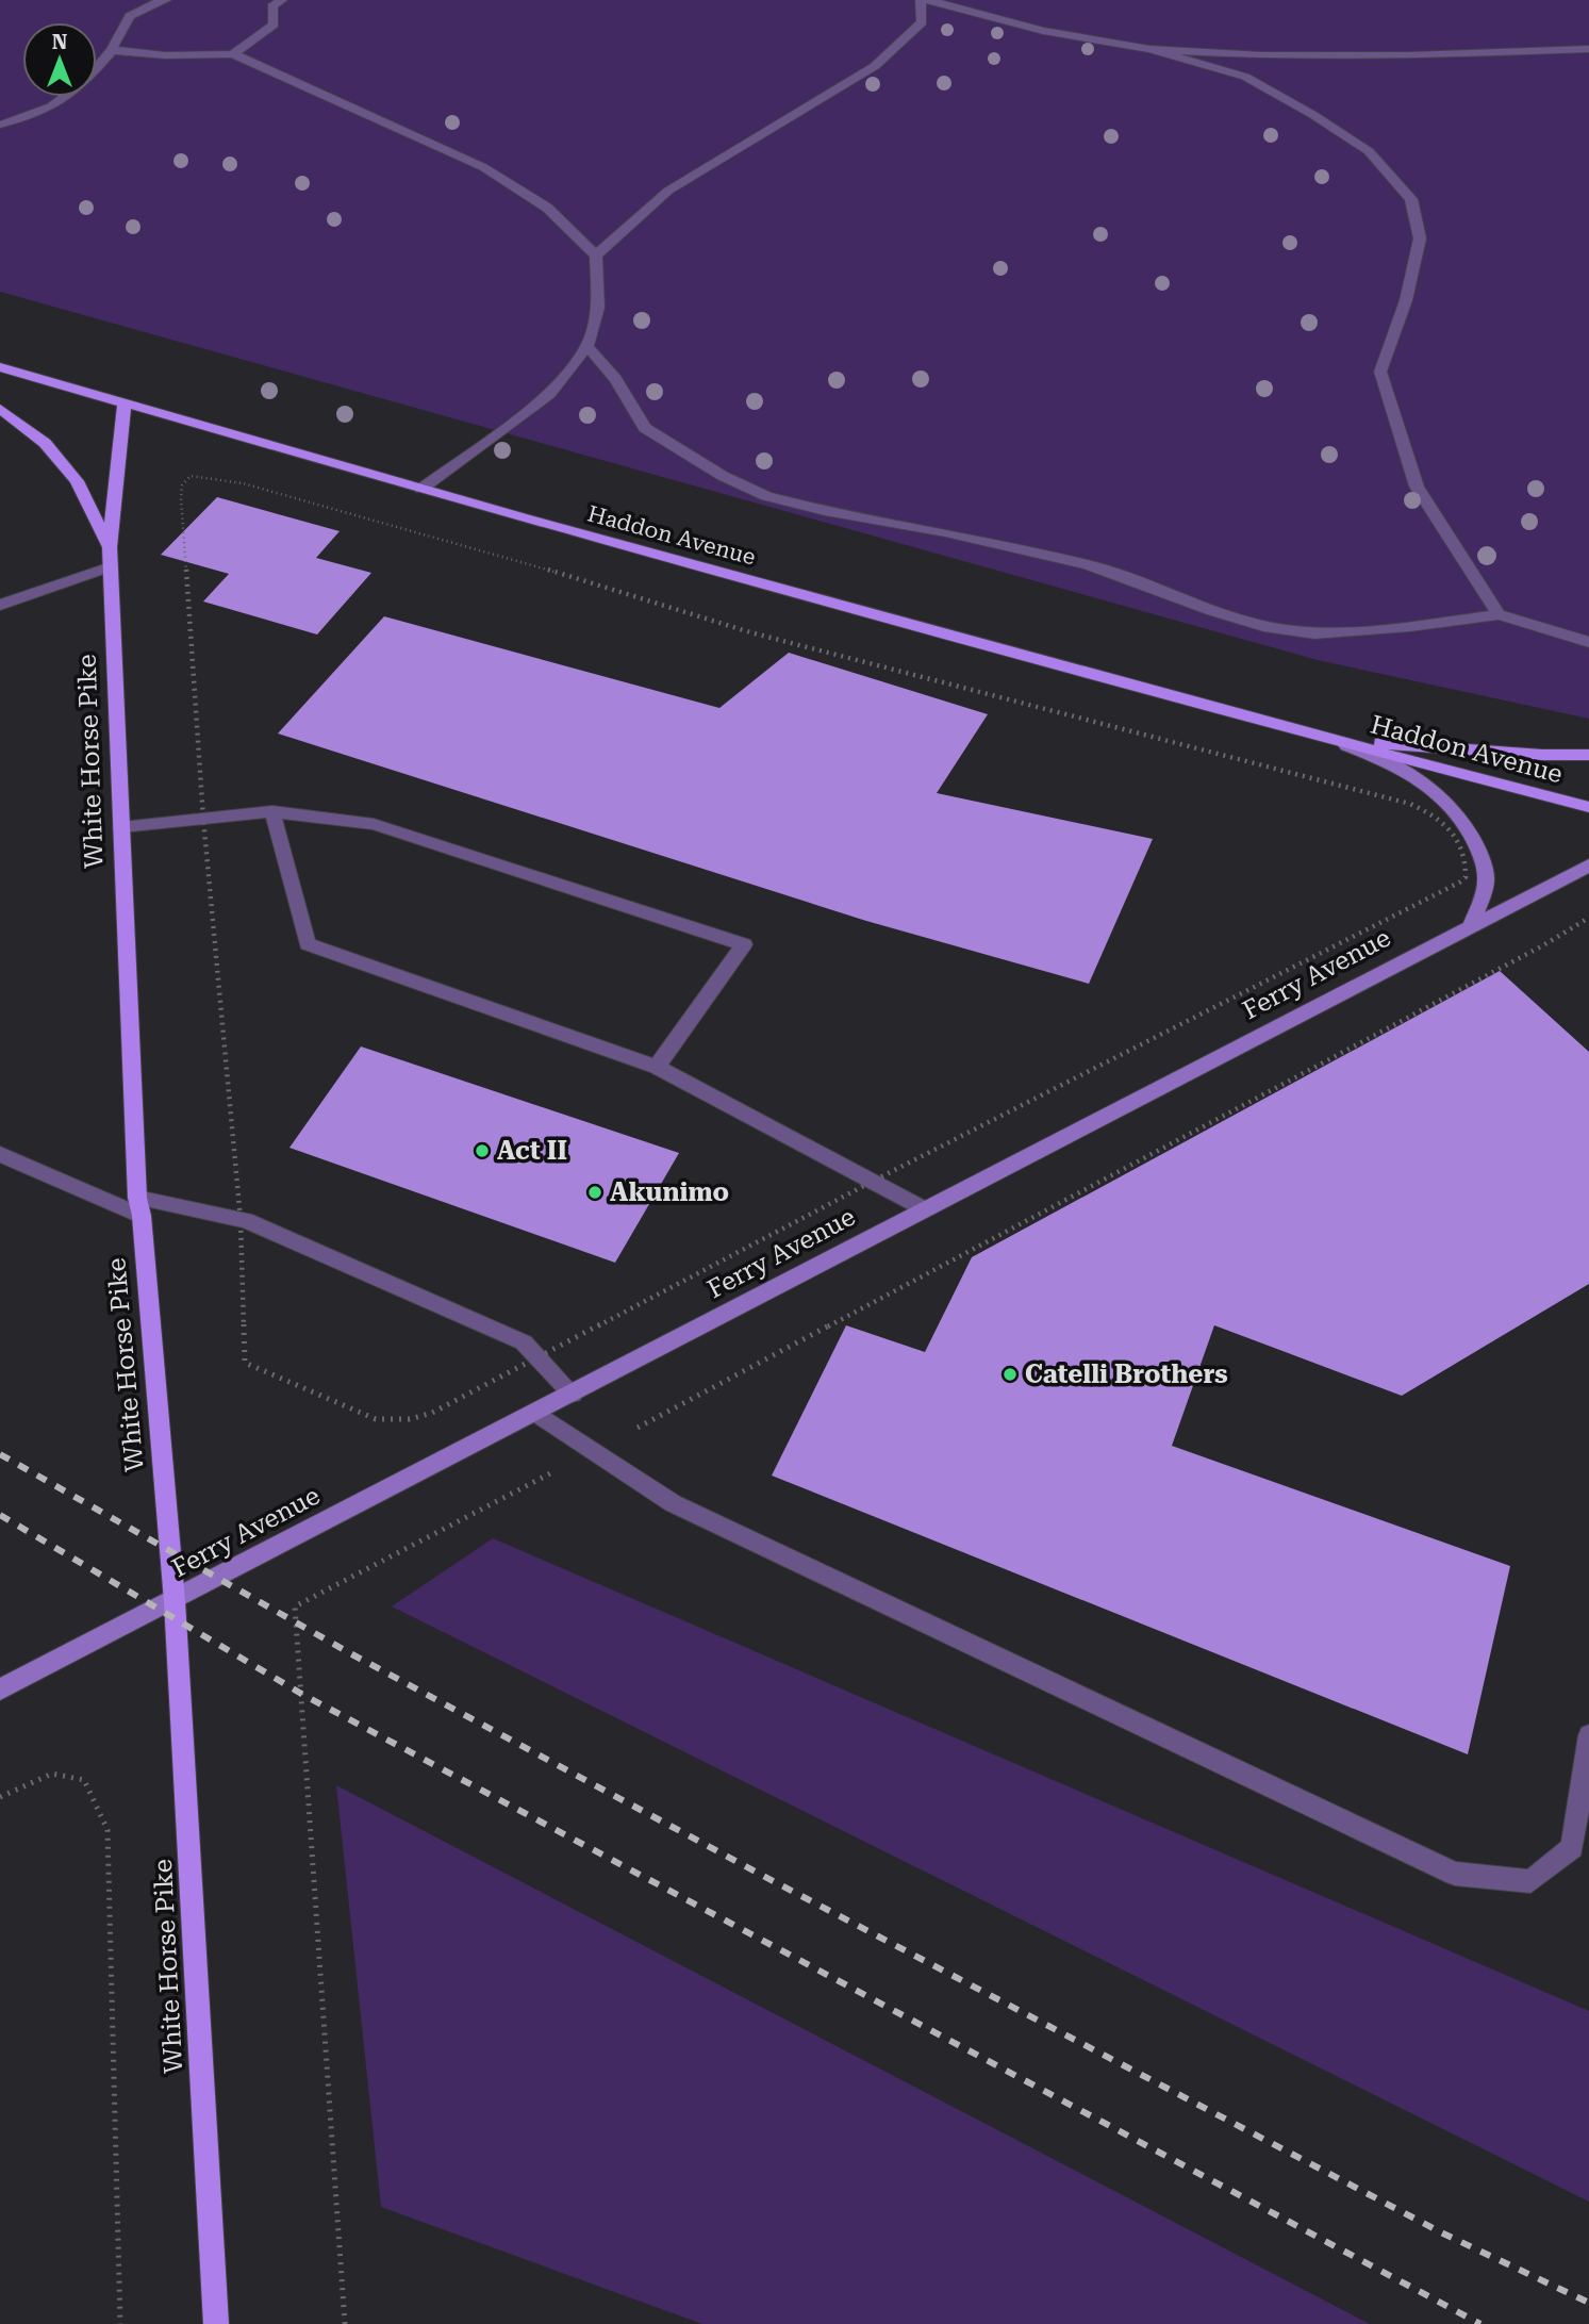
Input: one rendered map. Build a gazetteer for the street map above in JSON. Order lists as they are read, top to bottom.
{
  "streets": {
    "main road": ["Haddon Avenue", "White Horse Pike", "Ferry Avenue"]
  },
  "crossings": [
    ["Haddon Avenue", "White Horse Pike"],
    ["White Horse Pike", "Ferry Avenue"]
  ],
  "places": ["Act II", "Akunimo", "Catelli Brothers"],
  "north": "top"
}
